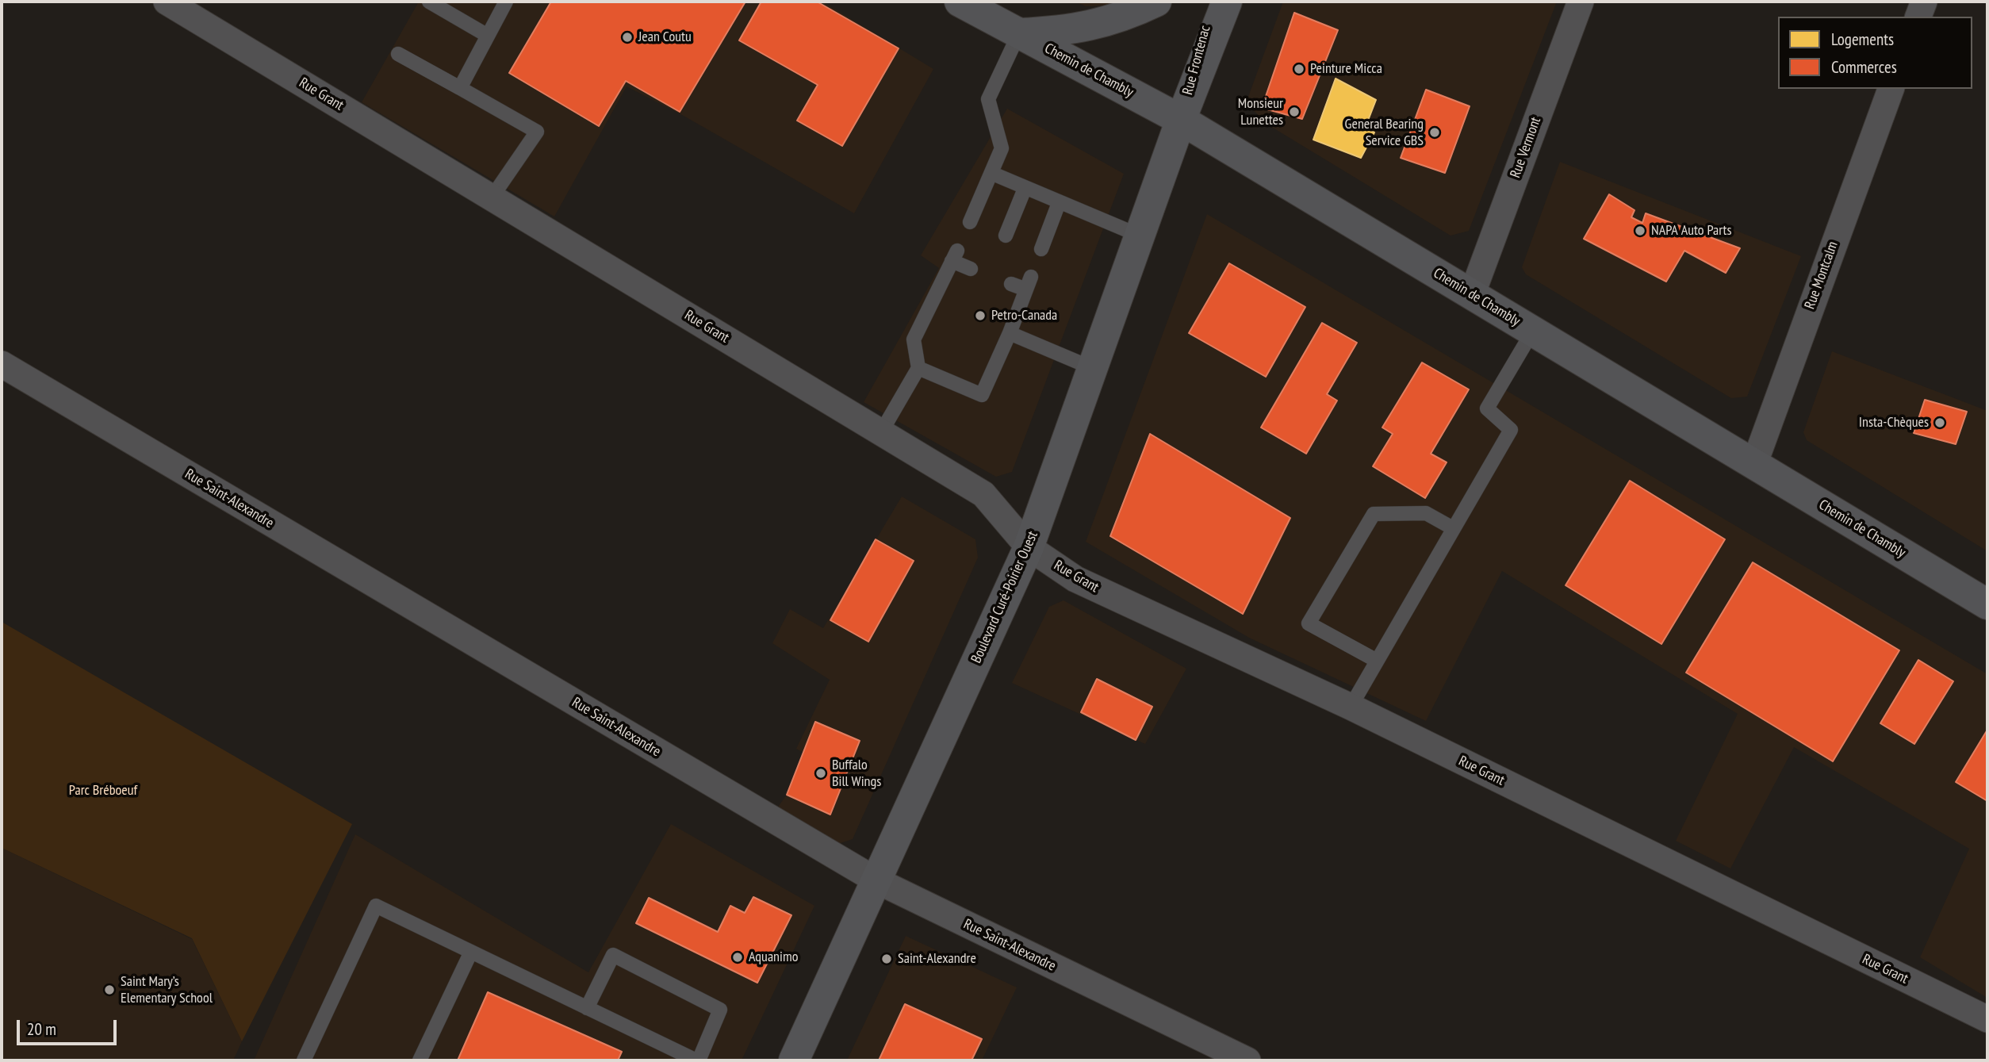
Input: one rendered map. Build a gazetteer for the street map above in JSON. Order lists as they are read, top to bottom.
{
  "streets": {
    "main road": ["Rue Frontenac", "Chemin de Chambly", "Boulevard Curé-Poirier Ouest"],
    "street": [
      "Rue Grant",
      "Rue Vermont",
      "Rue Montcalm",
      "Rue Saint-Alexandre"
    ]
  },
  "crossings": [
    ["Rue Frontenac", "Chemin de Chambly"],
    ["Rue Frontenac", "Boulevard Curé-Poirier Ouest"],
    ["Chemin de Chambly", "Rue Vermont"],
    ["Chemin de Chambly", "Rue Montcalm"],
    ["Chemin de Chambly", "Boulevard Curé-Poirier Ouest"],
    ["Rue Grant", "Boulevard Curé-Poirier Ouest"],
    ["Rue Saint-Alexandre", "Boulevard Curé-Poirier Ouest"]
  ],
  "parks": ["Parc Bréboeuf"],
  "places": [
    "Jean Coutu",
    "Peinture Micca",
    "Monsieur Lunettes",
    "General Bearing Service GBS",
    "NAPA Auto Parts",
    "Petro-Canada",
    "Insta-Chèques",
    "Buffalo Bill Wings",
    "Aquanimo",
    "Saint-Alexandre",
    "Saint Mary’s Elementary School"
  ],
  "legend": ["Logements", "Commerces"],
  "scale_bar": "20 m"
}
